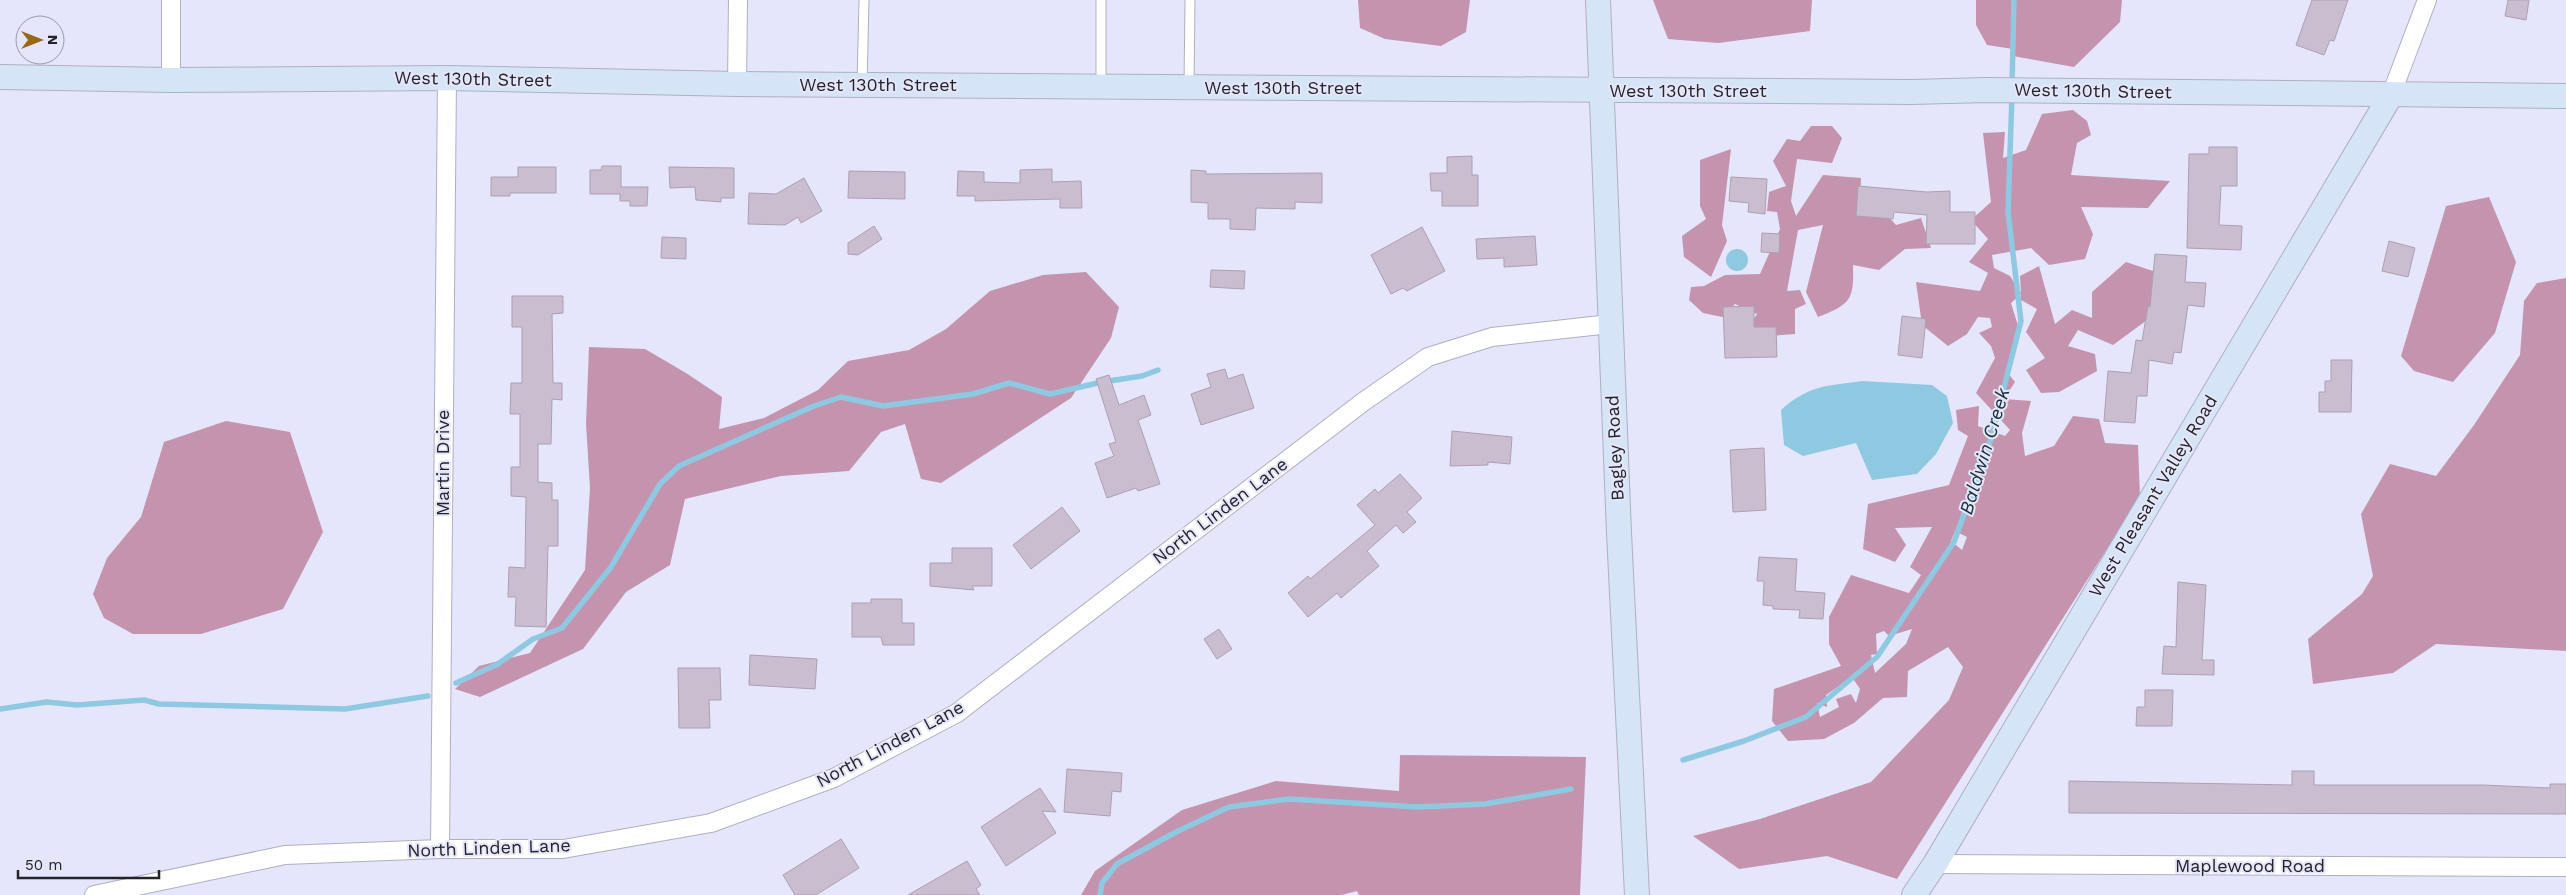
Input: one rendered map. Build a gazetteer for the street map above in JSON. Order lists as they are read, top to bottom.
{
  "streets": {
    "main road": ["West 130th Street", "Bagley Road", "West Pleasant Valley Road"],
    "street": ["Martin Drive", "North Linden Lane", "Maplewood Road"]
  },
  "crossings": [
    ["West 130th Street", "Bagley Road"],
    ["West 130th Street", "Martin Drive"],
    ["West 130th Street", "West Pleasant Valley Road"],
    ["Bagley Road", "North Linden Lane"],
    ["Martin Drive", "North Linden Lane"],
    ["West Pleasant Valley Road", "Maplewood Road"]
  ],
  "water": ["Baldwin Creek"],
  "scale_bar": "50 m",
  "north": "right"
}
